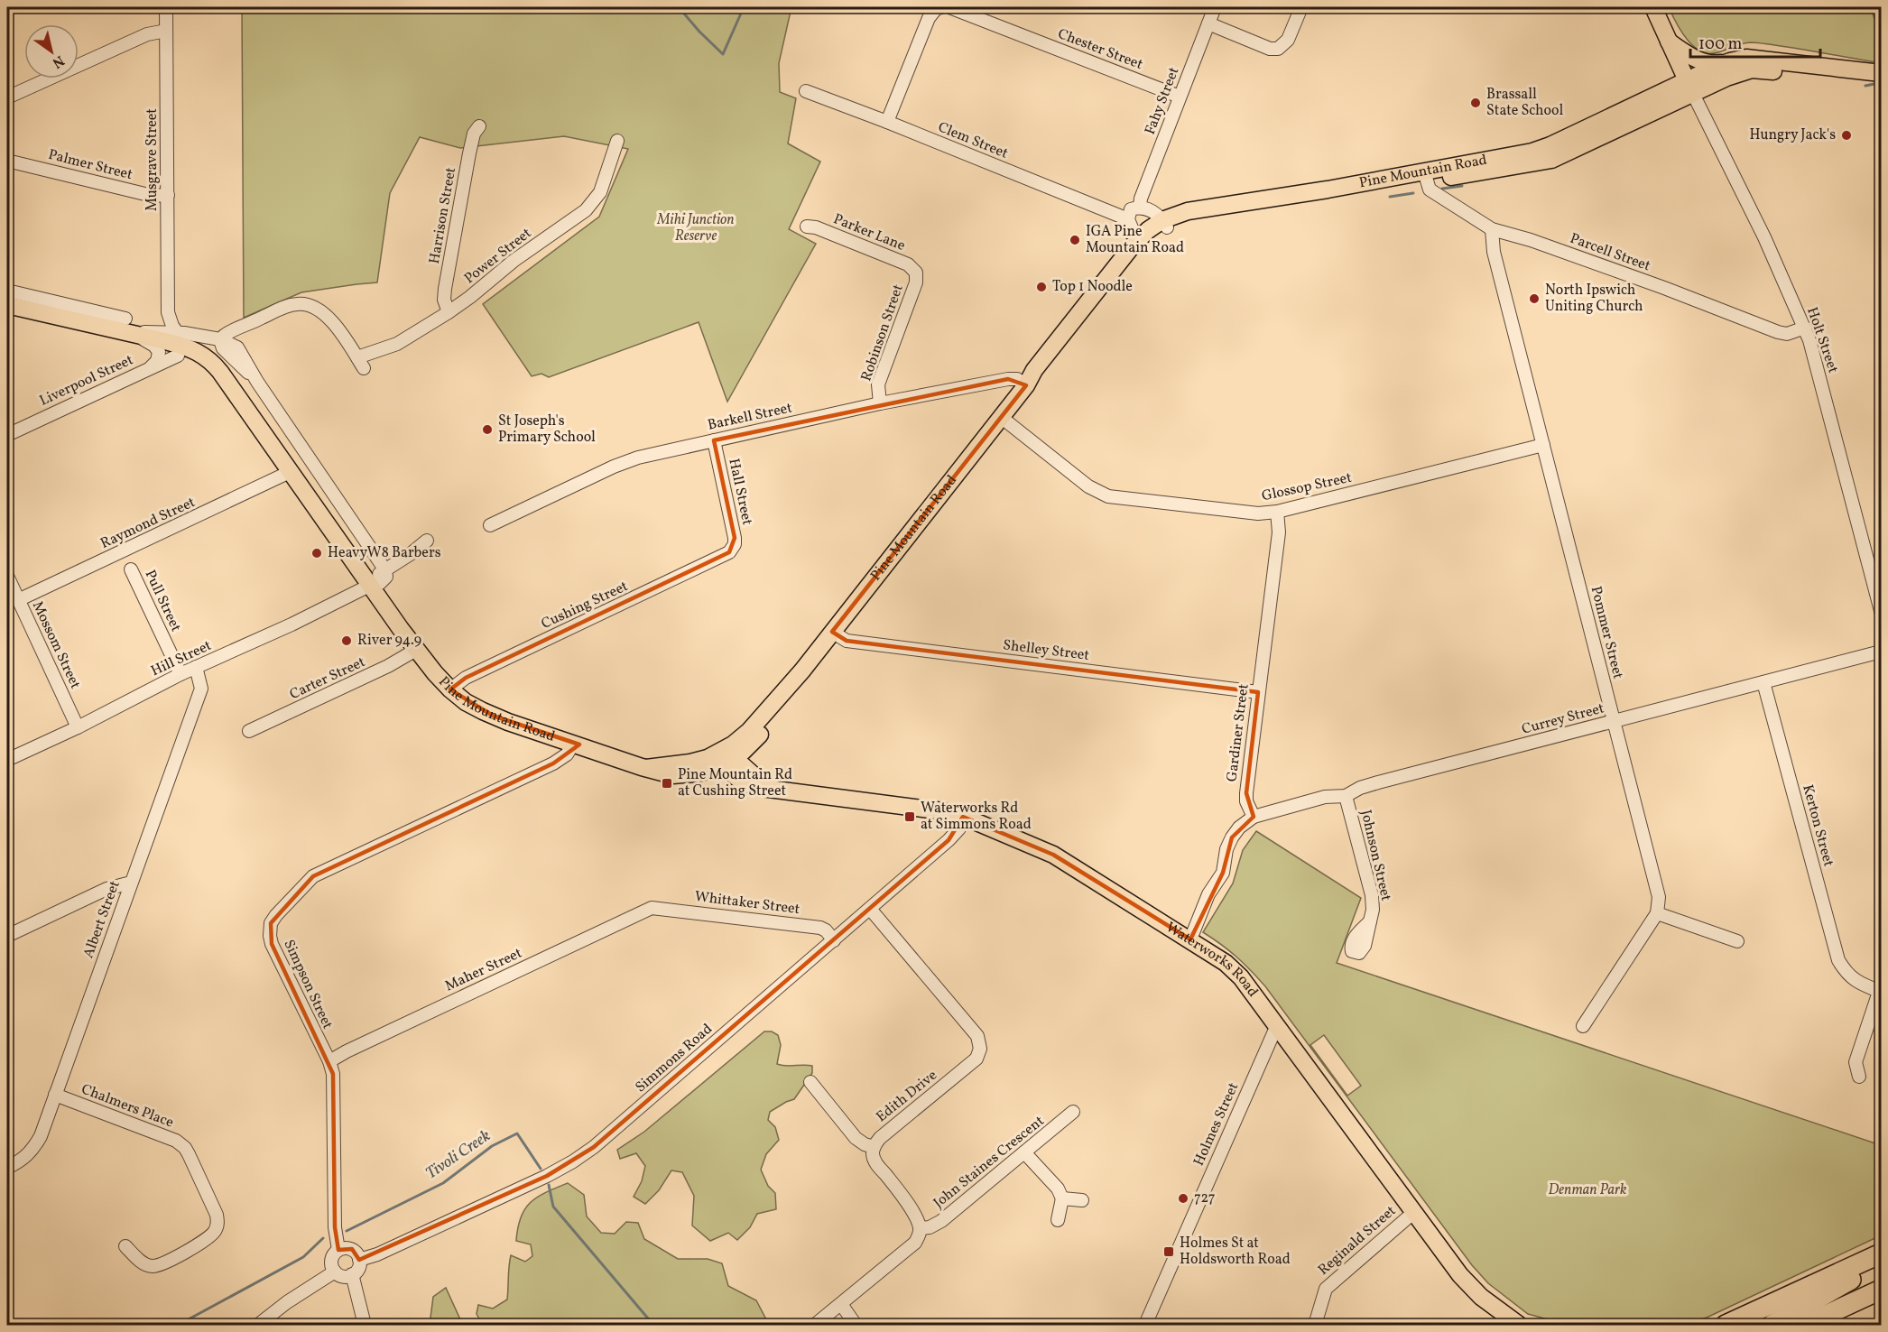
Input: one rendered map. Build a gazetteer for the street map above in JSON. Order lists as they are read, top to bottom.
{
  "streets": {
    "main road": ["Pine Mountain Road", "Waterworks Road"],
    "street": [
      "Chester Street",
      "Fahy Street",
      "Clem Street",
      "Musgrave Street",
      "Palmer Street",
      "Harrison Street",
      "Parker Lane",
      "Parcell Street",
      "Power Street",
      "Robinson Street",
      "Holt Street",
      "Liverpool Street",
      "Barkell Street",
      "Glossop Street",
      "Hall Street",
      "Raymond Street",
      "Pull Street",
      "Cushing Street",
      "Pommer Street",
      "Mossom Street",
      "Shelley Street",
      "Hill Street",
      "Carter Street",
      "Currey Street",
      "Gardiner Street",
      "Kerton Street",
      "Johnson Street",
      "Whittaker Street",
      "Albert Street",
      "Maher Street",
      "Simpson Street",
      "Simmons Road",
      "Edith Drive",
      "Chalmers Place",
      "Holmes Street",
      "John Staines Crescent",
      "Reginald Street"
    ]
  },
  "crossings": [
    ["Chester Street", "Fahy Street"],
    ["Clem Street", "Pine Mountain Road"],
    ["Musgrave Street", "Palmer Street"],
    ["Musgrave Street", "Pine Mountain Road"],
    ["Pine Mountain Road", "Parcell Street"],
    ["Pine Mountain Road", "Holt Street"],
    ["Pine Mountain Road", "Liverpool Street"],
    ["Pine Mountain Road", "Barkell Street"],
    ["Pine Mountain Road", "Glossop Street"],
    ["Pine Mountain Road", "Raymond Street"],
    ["Pine Mountain Road", "Cushing Street"],
    ["Pine Mountain Road", "Shelley Street"],
    ["Pine Mountain Road", "Hill Street"],
    ["Pine Mountain Road", "Carter Street"],
    ["Pine Mountain Road", "Waterworks Road"],
    ["Pine Mountain Road", "Simpson Street"],
    ["Harrison Street", "Power Street"],
    ["Parker Lane", "Robinson Street"],
    ["Parcell Street", "Holt Street"],
    ["Parcell Street", "Pommer Street"],
    ["Robinson Street", "Barkell Street"],
    ["Barkell Street", "Hall Street"],
    ["Glossop Street", "Pommer Street"],
    ["Glossop Street", "Gardiner Street"],
    ["Hall Street", "Cushing Street"],
    ["Raymond Street", "Mossom Street"],
    ["Pull Street", "Hill Street"],
    ["Pommer Street", "Currey Street"],
    ["Mossom Street", "Hill Street"],
    ["Shelley Street", "Gardiner Street"],
    ["Hill Street", "Albert Street"],
    ["Currey Street", "Gardiner Street"],
    ["Currey Street", "Kerton Street"],
    ["Currey Street", "Johnson Street"],
    ["Whittaker Street", "Maher Street"],
    ["Whittaker Street", "Simmons Road"],
    ["Albert Street", "Chalmers Place"],
    ["Waterworks Road", "Simmons Road"],
    ["Waterworks Road", "Holmes Street"],
    ["Waterworks Road", "Reginald Street"],
    ["Maher Street", "Simpson Street"],
    ["Simpson Street", "Simmons Road"],
    ["Simmons Road", "Edith Drive"]
  ],
  "water": ["Tivoli Creek"],
  "parks": ["Mihi Junction Reserve", "Denman Park"],
  "places": {
    "other": [
      "Brassall State School",
      "Hungry Jack's",
      "IGA Pine Mountain Road",
      "Top 1 Noodle",
      "North Ipswich Uniting Church",
      "St Joseph's Primary School",
      "HeavyW8 Barbers",
      "River 94.9",
      "727"
    ],
    "transit": ["Pine Mountain Rd at Cushing Street", "Waterworks Rd at Simmons Road", "Holmes St at Holdsworth Road"]
  },
  "scale_bar": "100 m",
  "north": "bottom right"
}
